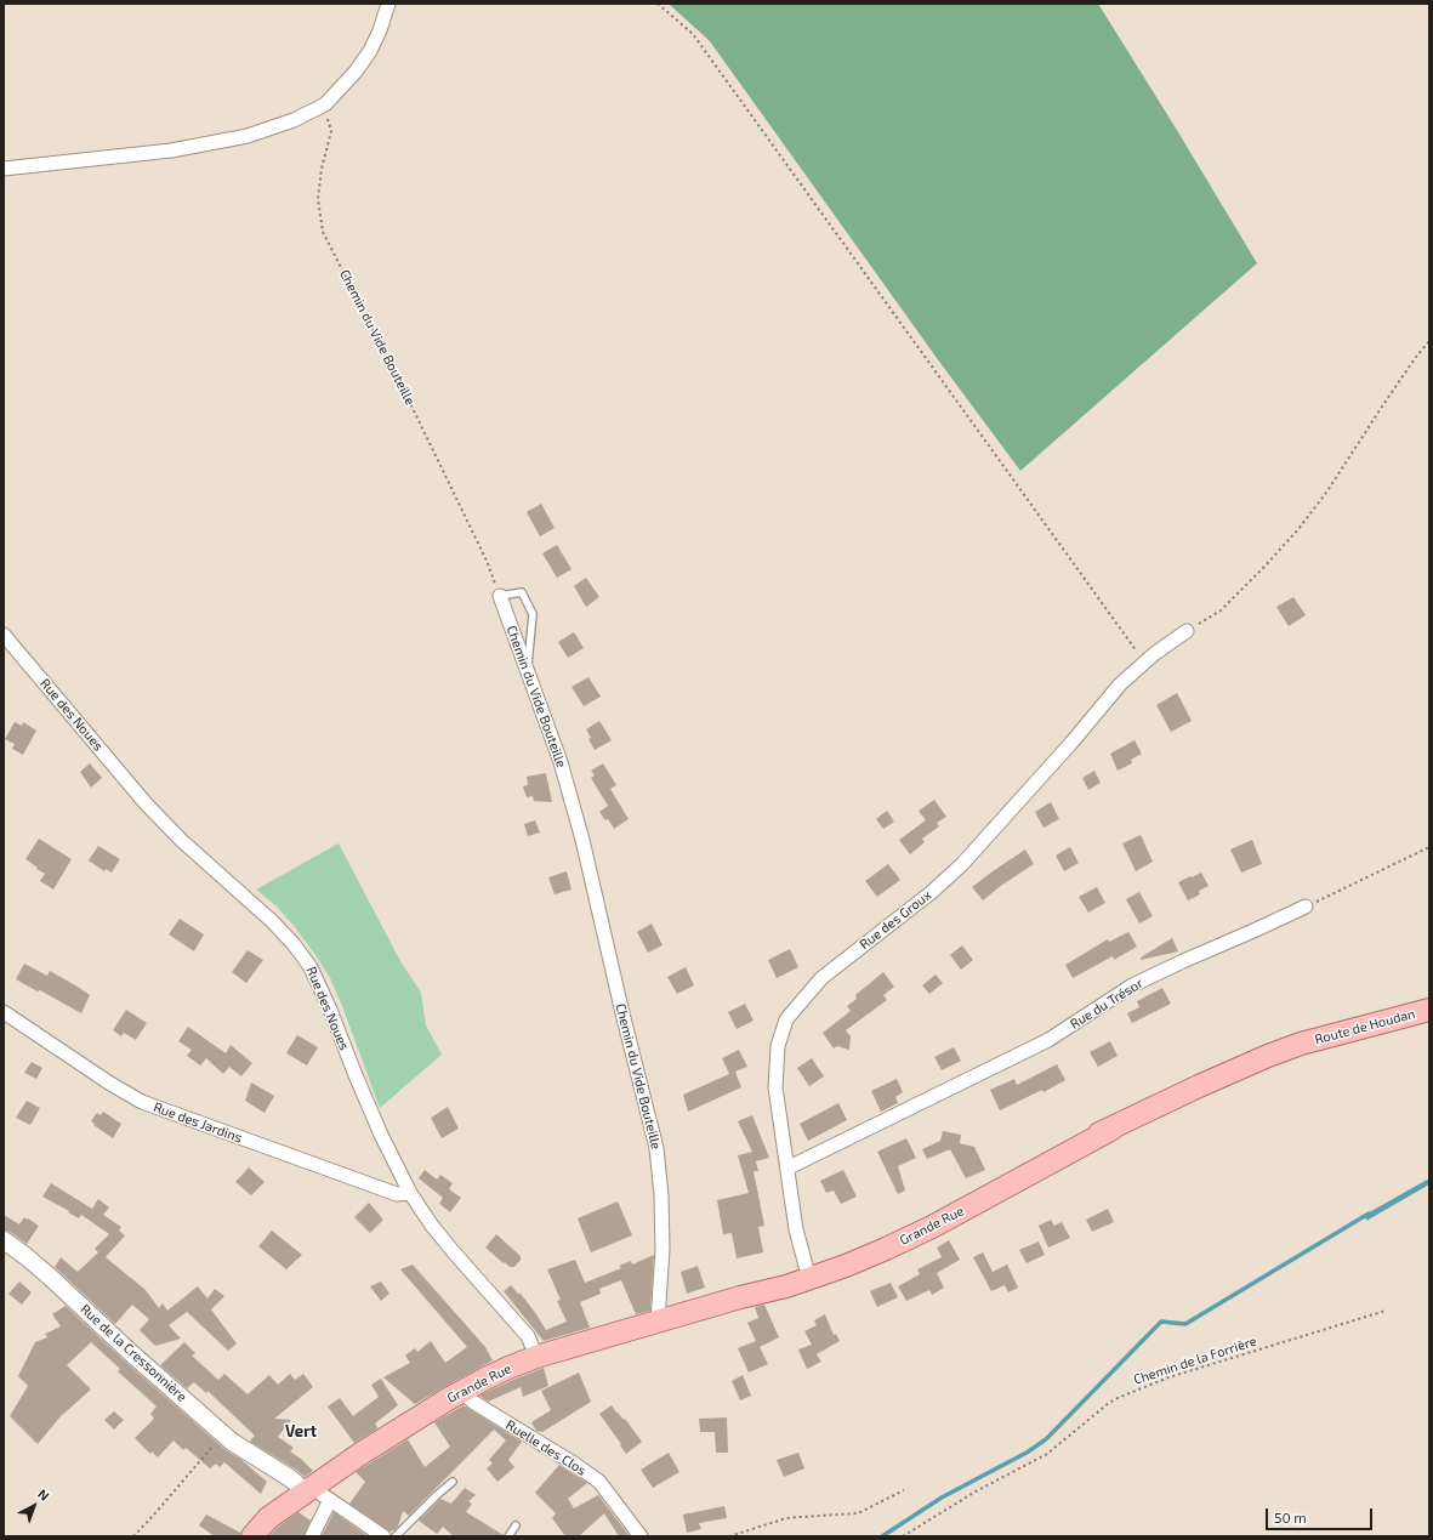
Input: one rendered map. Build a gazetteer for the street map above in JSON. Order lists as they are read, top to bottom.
{
  "streets": {
    "main road": ["Route de Houdan", "Grande Rue"],
    "street": [
      "Chemin du Vide Bouteille",
      "Rue des Noues",
      "Rue des Groux",
      "Rue du Trésor",
      "Rue des Jardins",
      "Rue de la Cressonnière",
      "Ruelle des Clos"
    ],
    "path": ["Chemin de la Forrière"]
  },
  "crossings": [
    ["Chemin du Vide Bouteille", "Grande Rue"],
    ["Rue des Noues", "Rue des Jardins"],
    ["Rue des Noues", "Grande Rue"],
    ["Rue des Groux", "Rue du Trésor"],
    ["Rue des Groux", "Grande Rue"],
    ["Route de Houdan", "Grande Rue"],
    ["Grande Rue", "Rue de la Cressonnière"],
    ["Grande Rue", "Ruelle des Clos"]
  ],
  "districts": ["Vert"],
  "scale_bar": "50 m",
  "north": "top right"
}
